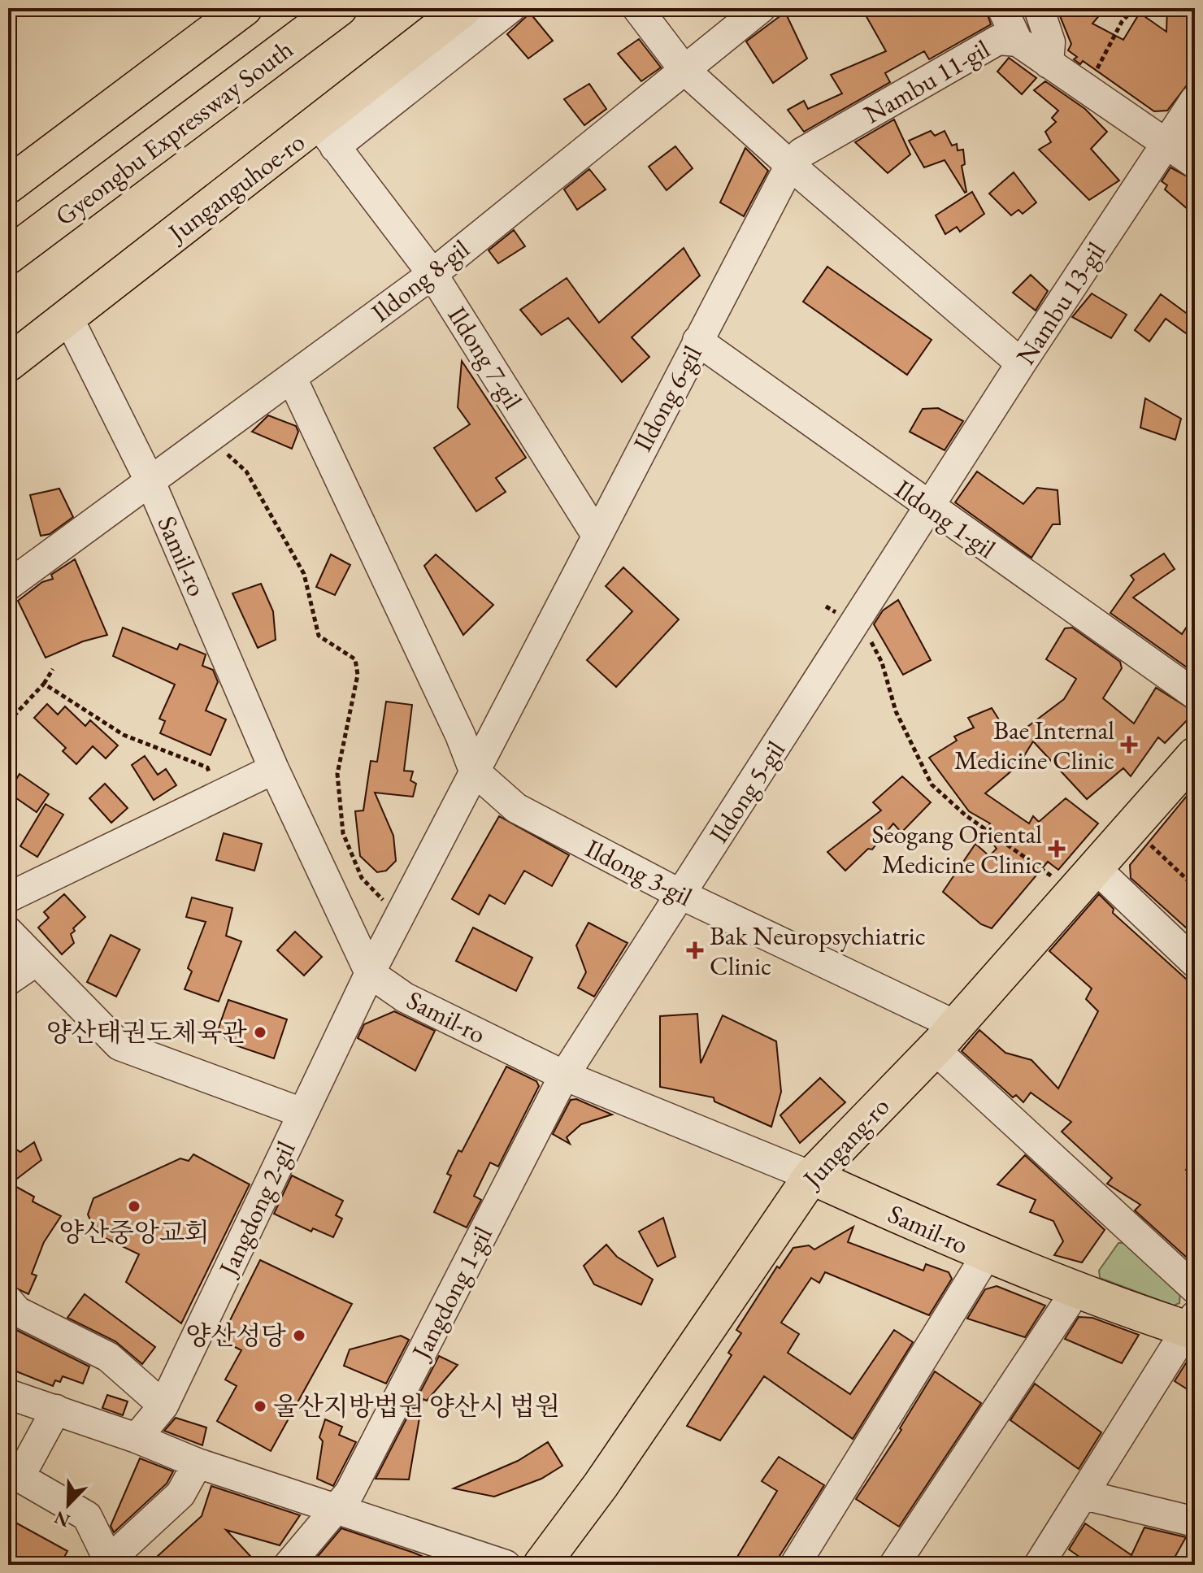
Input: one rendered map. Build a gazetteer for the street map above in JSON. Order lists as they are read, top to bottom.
{
  "streets": {
    "main road": [
      "Gyeongbu Expressway South",
      "Junganguhoe-ro",
      "Samil-ro",
      "Jungang-ro"
    ],
    "street": [
      "Nambu 11-gil",
      "Ildong 8-gil",
      "Nambu 13-gil",
      "Ildong 7-gil",
      "Ildong 6-gil",
      "Ildong 1-gil",
      "Ildong 5-gil",
      "Ildong 3-gil",
      "Jangdong 2-gil",
      "Jangdong 1-gil"
    ]
  },
  "crossings": [
    ["Nambu 11-gil", "Nambu 13-gil"],
    ["Nambu 11-gil", "Ildong 6-gil"],
    ["Junganguhoe-ro", "Ildong 7-gil"],
    ["Junganguhoe-ro", "Samil-ro"],
    ["Ildong 8-gil", "Ildong 7-gil"],
    ["Ildong 8-gil", "Samil-ro"],
    ["Nambu 13-gil", "Ildong 1-gil"],
    ["Nambu 13-gil", "Ildong 5-gil"],
    ["Ildong 7-gil", "Ildong 6-gil"],
    ["Ildong 6-gil", "Ildong 1-gil"],
    ["Ildong 6-gil", "Ildong 3-gil"],
    ["Ildong 6-gil", "Jangdong 2-gil"],
    ["Ildong 1-gil", "Ildong 5-gil"],
    ["Samil-ro", "Ildong 5-gil"],
    ["Samil-ro", "Jungang-ro"],
    ["Samil-ro", "Jangdong 2-gil"],
    ["Samil-ro", "Jangdong 1-gil"],
    ["Ildong 5-gil", "Ildong 3-gil"],
    ["Ildong 5-gil", "Jangdong 1-gil"],
    ["Ildong 3-gil", "Jungang-ro"],
    ["Ildong 3-gil", "Jangdong 2-gil"]
  ],
  "places": {
    "health": ["Bae Internal Medicine Clinic", "Seogang Oriental Medicine Clinic", "Bak Neuropsychiatric Clinic"],
    "other": [
      "양산태권도체육관",
      "양산중앙교회",
      "양산성당",
      "울산지방법원 양산시 법원"
    ]
  },
  "north": "bottom left"
}
